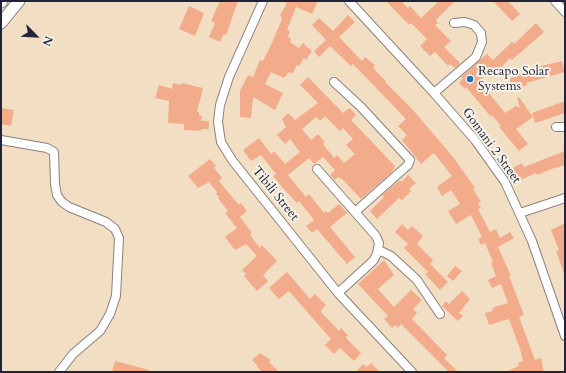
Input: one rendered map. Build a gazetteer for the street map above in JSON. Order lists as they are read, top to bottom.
{
  "streets": {
    "street": ["Gomani 2 Street", "Tibili Street"]
  },
  "places": ["Recapo Solar Systems"],
  "north": "bottom right"
}
